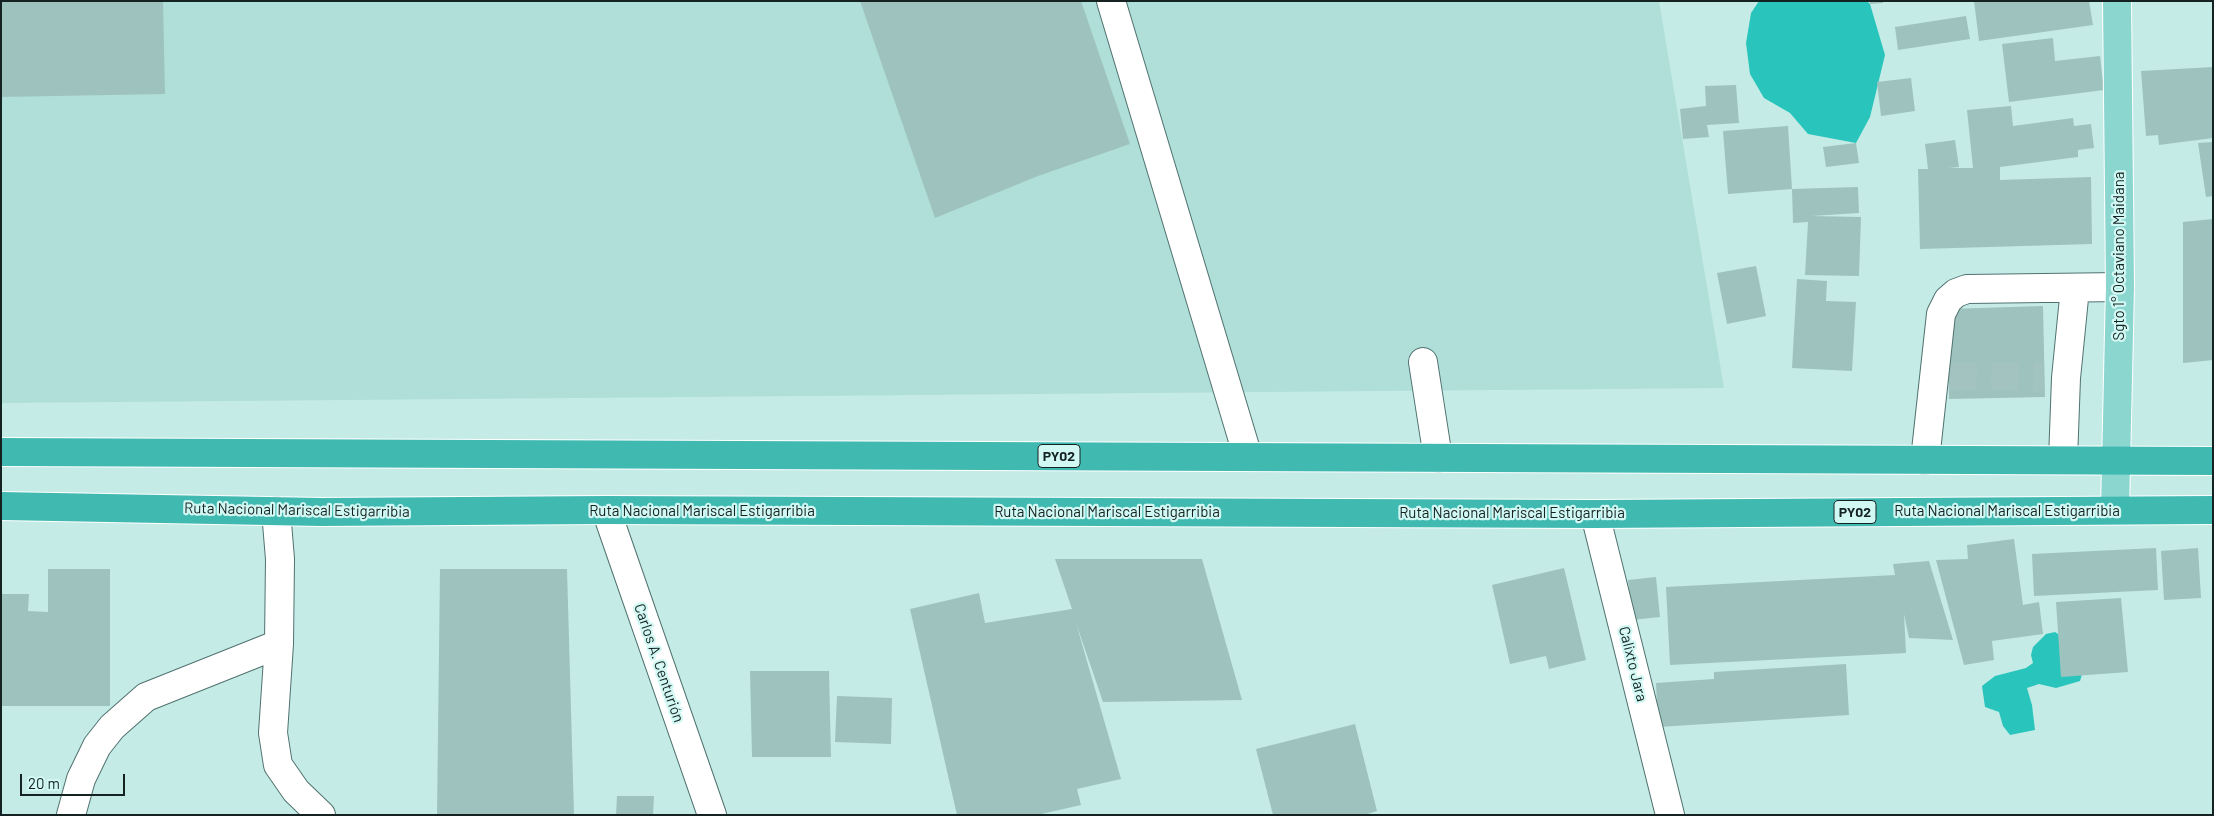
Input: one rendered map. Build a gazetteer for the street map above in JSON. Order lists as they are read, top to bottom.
{
  "streets": {
    "highway": ["PY02", "Ruta Nacional Mariscal Estigarribia"],
    "main road": ["Sgto 1° Octaviano Maidana"],
    "street": ["Carlos A. Centurión", "Calixto Jara"]
  },
  "crossings": [
    ["Sgto 1° Octaviano Maidana", "PY02"],
    ["Sgto 1° Octaviano Maidana", "Ruta Nacional Mariscal Estigarribia"],
    ["Ruta Nacional Mariscal Estigarribia", "Carlos A. Centurión"],
    ["Ruta Nacional Mariscal Estigarribia", "Calixto Jara"]
  ],
  "scale_bar": "20 m"
}
